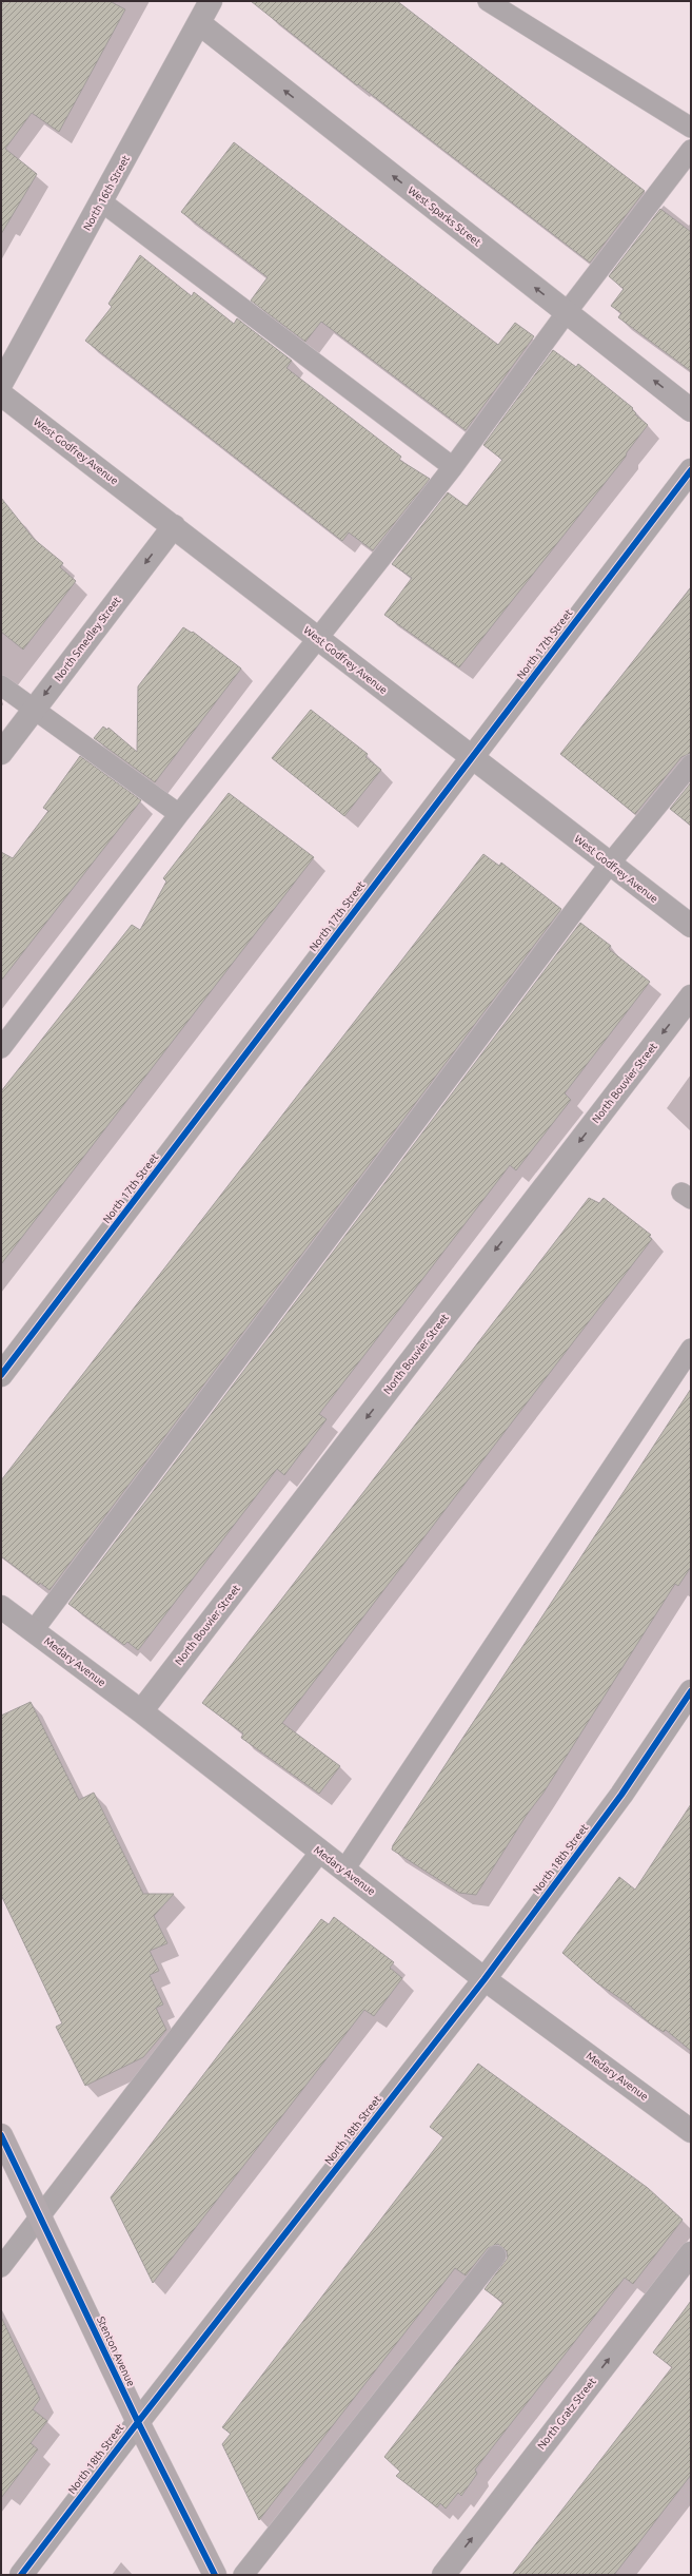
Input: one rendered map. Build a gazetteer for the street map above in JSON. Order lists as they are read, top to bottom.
{
  "streets": {
    "main road": ["Stenton Avenue"],
    "street": [
      "North 16th Street",
      "West Sparks Street",
      "West Godfrey Avenue",
      "North Smedley Street",
      "North 17th Street",
      "North Bouvier Street",
      "Medary Avenue",
      "North 18th Street",
      "North Gratz Street"
    ]
  },
  "crossings": [
    ["North 16th Street", "West Sparks Street"],
    ["West Godfrey Avenue", "North Smedley Street"],
    ["West Godfrey Avenue", "North 17th Street"],
    ["North Bouvier Street", "Medary Avenue"],
    ["Medary Avenue", "North 18th Street"],
    ["North 18th Street", "Stenton Avenue"]
  ],
  "one_way": [
    "West Sparks Street",
    "North Smedley Street",
    "North Bouvier Street",
    "North Gratz Street"
  ]
}
